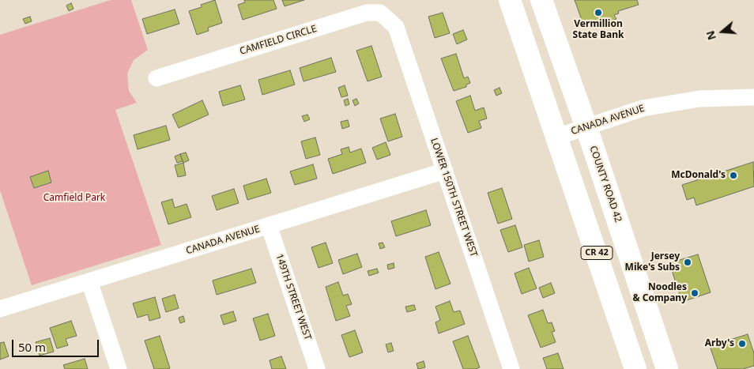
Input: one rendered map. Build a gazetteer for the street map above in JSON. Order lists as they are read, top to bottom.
{
  "streets": {
    "highway": ["COUNTY ROAD 42", "CR 42"],
    "street": [
      "CAMFIELD CIRCLE",
      "CANADA AVENUE",
      "LOWER 150TH STREET WEST",
      "149TH STREET WEST"
    ]
  },
  "crossings": [
    ["CAMFIELD CIRCLE", "LOWER 150TH STREET WEST"],
    ["CANADA AVENUE", "COUNTY ROAD 42"],
    ["CANADA AVENUE", "LOWER 150TH STREET WEST"],
    ["CANADA AVENUE", "CR 42"],
    ["CANADA AVENUE", "149TH STREET WEST"]
  ],
  "parks": ["Camfield Park"],
  "places": [
    "Vermillion State Bank",
    "McDonald's",
    "Jersey Mike's Subs",
    "Noodles & Company",
    "Arby's"
  ],
  "scale_bar": "50 m",
  "north": "left"
}
